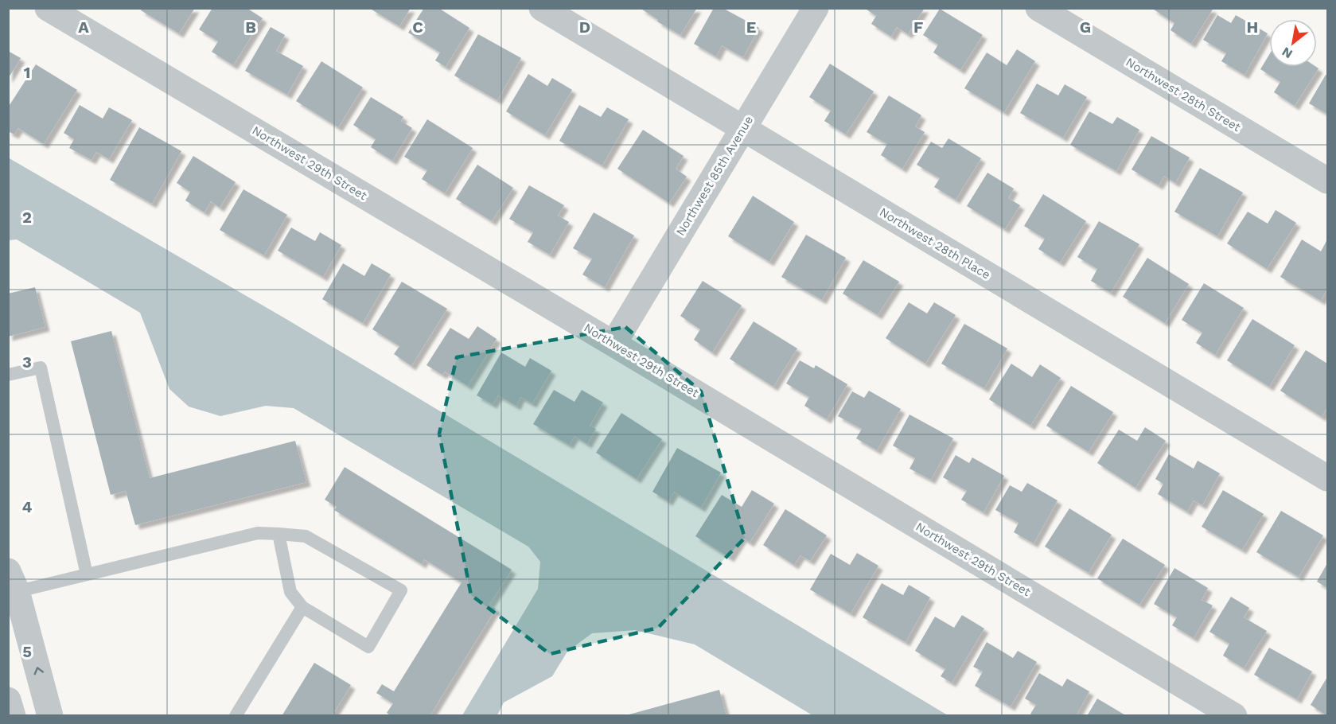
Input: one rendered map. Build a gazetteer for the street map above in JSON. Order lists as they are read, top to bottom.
{
  "streets": {
    "street": [
      "Northwest 28th Street",
      "Northwest 29th Street",
      "Northwest 85th Avenue",
      "Northwest 28th Place"
    ]
  },
  "crossings": [
    ["Northwest 29th Street", "Northwest 85th Avenue"],
    ["Northwest 85th Avenue", "Northwest 28th Place"]
  ],
  "north": "bottom left",
  "grid": {
    "columns": [
      "A",
      "B",
      "C",
      "D",
      "E",
      "F",
      "G",
      "H"
    ],
    "rows": [
      "1",
      "2",
      "3",
      "4",
      "5"
    ]
  }
}
